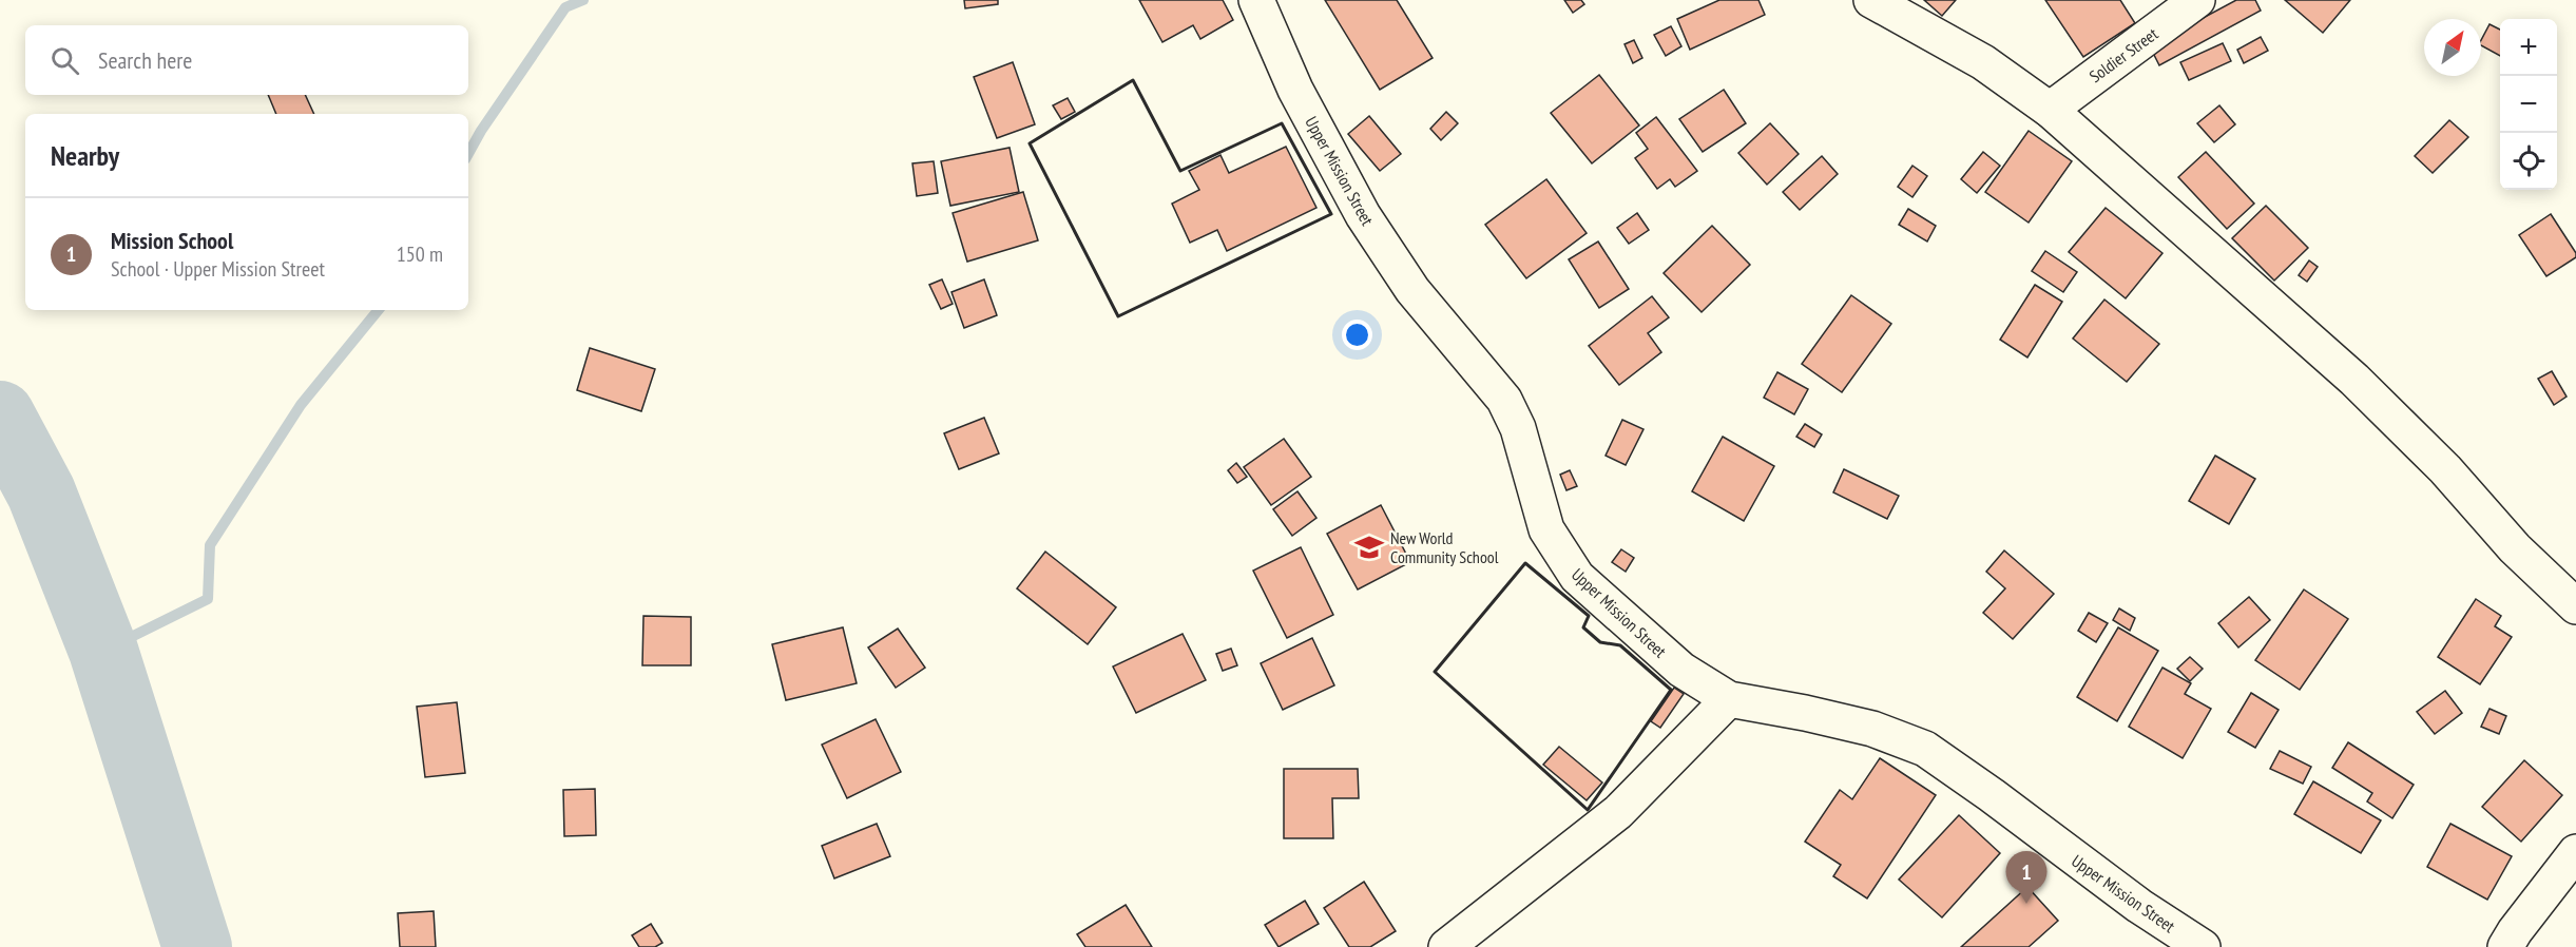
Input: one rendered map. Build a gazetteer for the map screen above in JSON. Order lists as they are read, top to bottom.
{
  "streets": {
    "street": ["Soldier Street", "Upper Mission Street"]
  },
  "places": {
    "school or university": ["New World Community School"]
  },
  "north": "top right",
  "page": {
    "map_buttons": ["+", "−"],
    "search": "Search here",
    "heading": "Nearby",
    "list": [
      {
        "mark": "1",
        "name": "Mission School",
        "note": "School · Upper Mission Street",
        "value": "150 m"
      }
    ],
    "pins": "1"
  }
}
